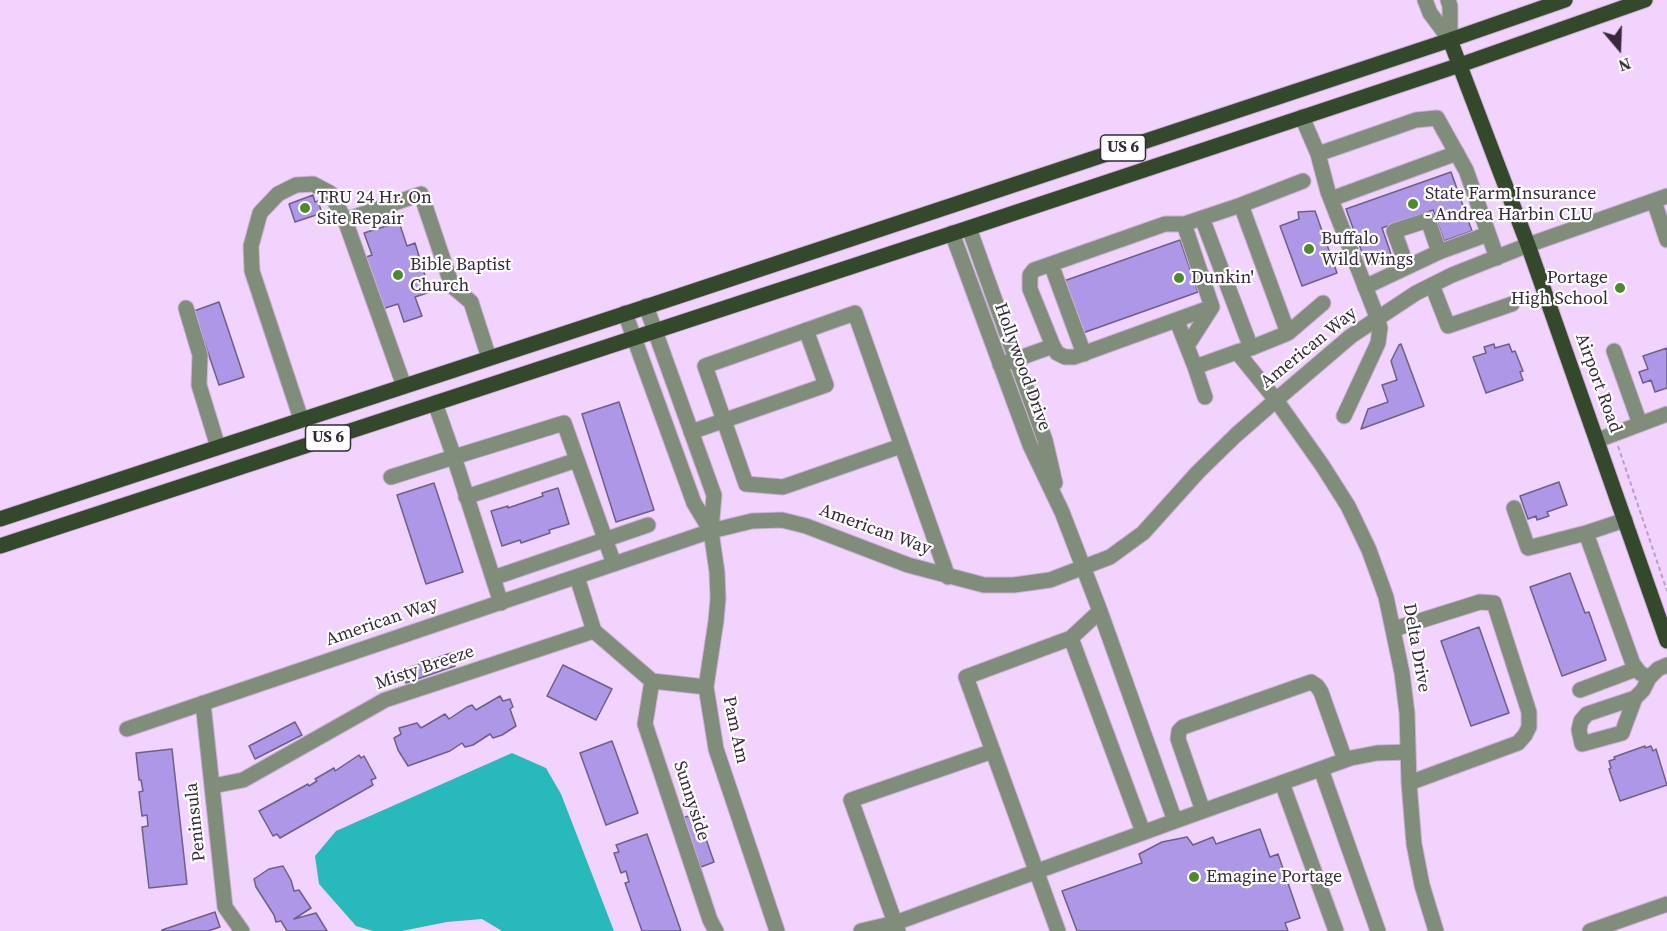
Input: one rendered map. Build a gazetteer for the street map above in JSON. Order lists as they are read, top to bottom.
{
  "streets": {
    "main road": ["US 6", "Airport Road"],
    "street": [
      "American Way",
      "Hollywood Drive",
      "Delta Drive",
      "Misty Breeze",
      "Pam Am",
      "Sunnyside",
      "Peninsula"
    ]
  },
  "crossings": [
    ["US 6", "Hollywood Drive"],
    ["US 6", "Airport Road"],
    ["US 6", "Pam Am"],
    ["American Way", "Hollywood Drive"],
    ["American Way", "Airport Road"],
    ["American Way", "Delta Drive"],
    ["American Way", "Pam Am"],
    ["American Way", "Peninsula"],
    ["Misty Breeze", "Peninsula"]
  ],
  "places": [
    "State Farm Insurance - Andrea Harbin CLU",
    "TRU 24 Hr. On Site Repair",
    "Buffalo Wild Wings",
    "Bible Baptist Church",
    "Dunkin'",
    "Portage High School",
    "Emagine Portage"
  ],
  "north": "bottom"
}
